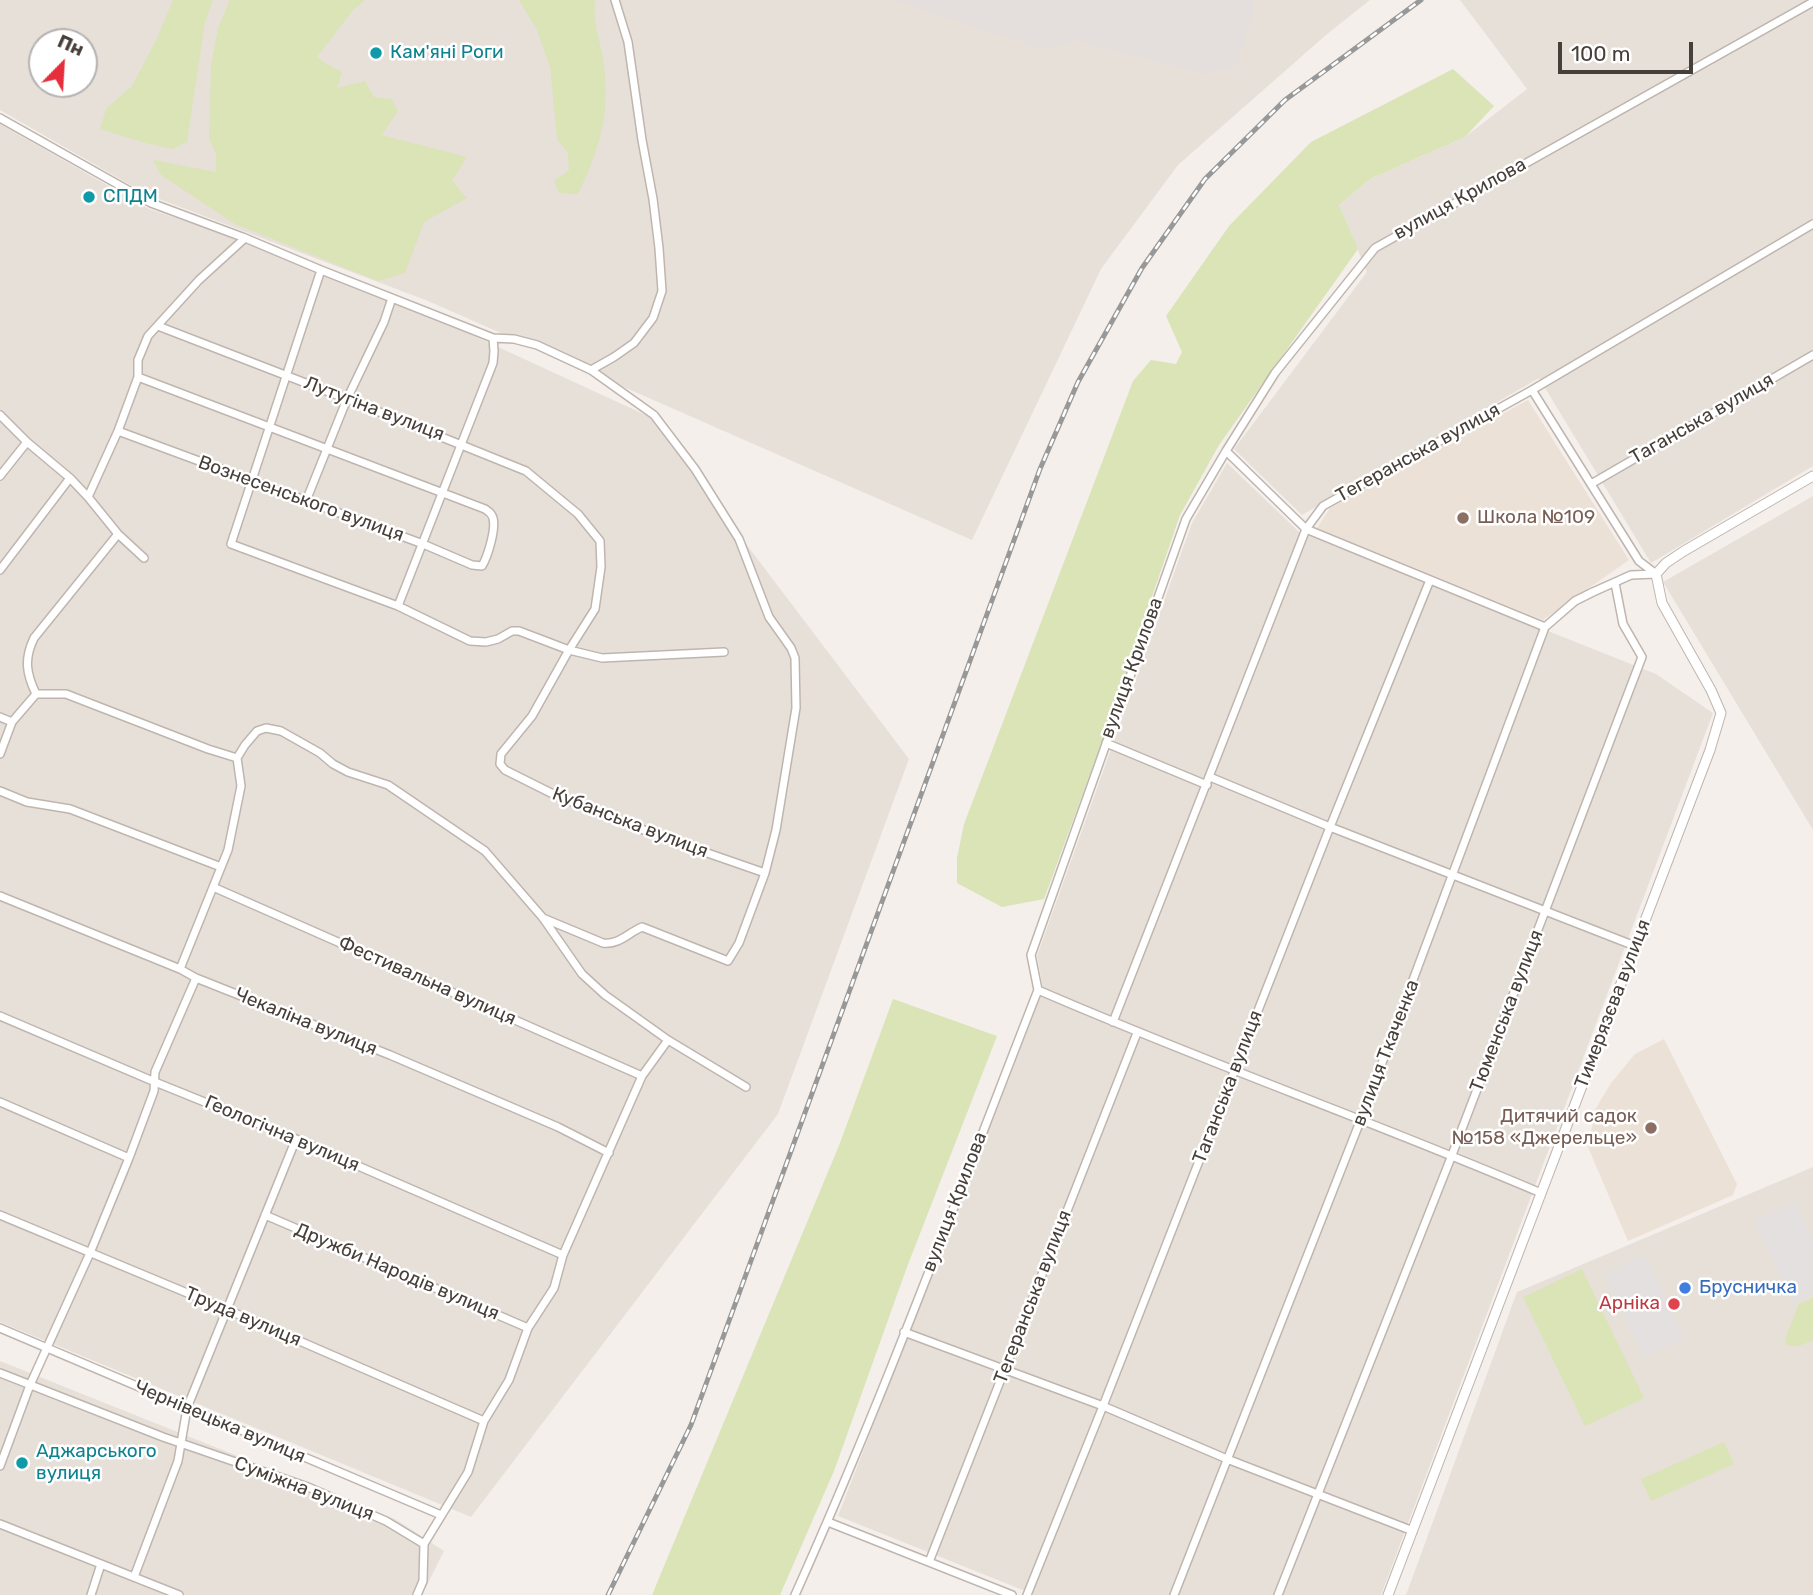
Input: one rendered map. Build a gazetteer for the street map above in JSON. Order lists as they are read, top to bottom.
{
  "streets": {
    "street": [
      "вулиця Крилова",
      "Лутугіна вулиця",
      "Таганська вулиця",
      "Тегеранська вулиця",
      "Вознесенського вулиця",
      "Кубанська вулиця",
      "Фестивальна вулиця",
      "Тимерязєва вулиця",
      "Тюменська вулиця",
      "Чекаліна вулиця",
      "вулиця Ткаченка",
      "Геологічна вулиця",
      "Дружби Народів вулиця",
      "Труда вулиця",
      "Чернівецька вулиця",
      "Суміжна вулиця"
    ]
  },
  "crossings": [
    ["Лутугіна вулиця", "Кубанська вулиця"],
    ["Тимерязєва вулиця", "вулиця Ткаченка"],
    ["Тюменська вулиця", "вулиця Ткаченка"]
  ],
  "places": [
    "Кам'яні Роги",
    "СПДМ",
    "Школа №109",
    "Дитячий садок №158 «Джерельце»",
    "Брусничка",
    "Арніка",
    "Аджарського вулиця"
  ],
  "scale_bar": "100 m",
  "north": "top right"
}
